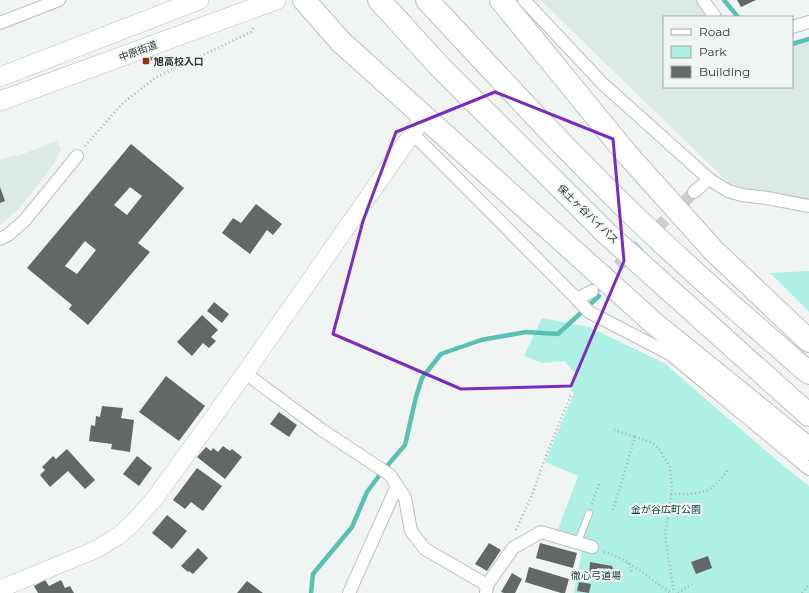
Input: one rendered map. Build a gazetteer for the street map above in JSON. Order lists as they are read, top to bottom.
{
  "streets": {
    "highway": ["保土ヶ谷バイパス"],
    "main road": ["中原街道"]
  },
  "parks": ["金が谷広町公園", "徹心弓道場"],
  "places": {
    "transit": ["旭高校入口"]
  },
  "legend": ["Road", "Park", "Building"]
}
